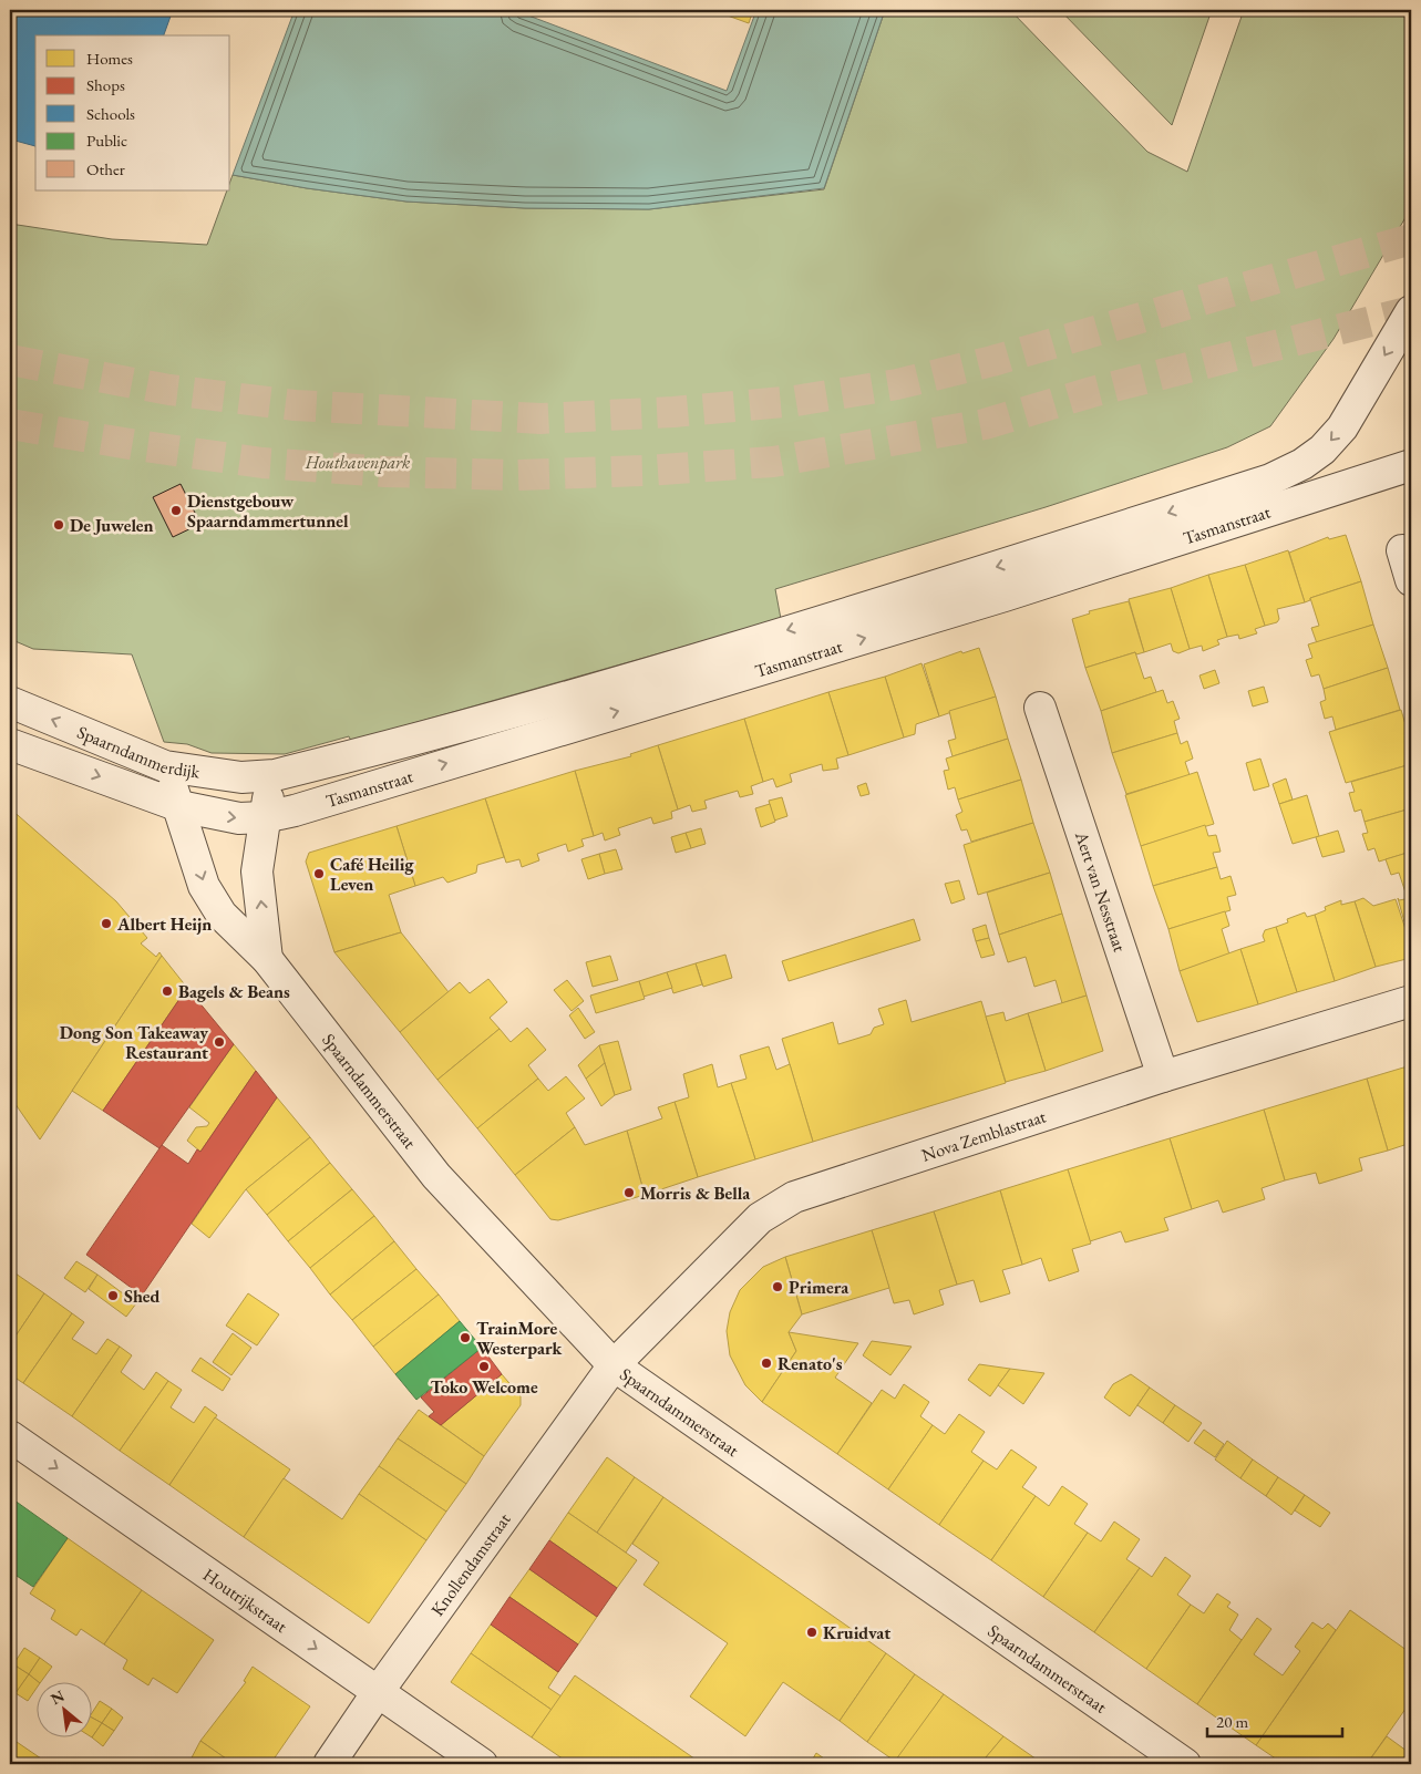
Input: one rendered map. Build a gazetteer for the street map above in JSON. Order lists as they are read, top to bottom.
{
  "streets": {
    "street": [
      "Tasmanstraat",
      "Spaarndammerdijk",
      "Aert van Nesstraat",
      "Spaarndammerstraat",
      "Nova Zemblastraat",
      "Knollendamstraat",
      "Houtrijkstraat"
    ]
  },
  "crossings": [
    ["Tasmanstraat", "Spaarndammerdijk"],
    ["Tasmanstraat", "Spaarndammerstraat"],
    ["Spaarndammerdijk", "Spaarndammerstraat"],
    ["Aert van Nesstraat", "Nova Zemblastraat"],
    ["Spaarndammerstraat", "Nova Zemblastraat"],
    ["Spaarndammerstraat", "Knollendamstraat"],
    ["Nova Zemblastraat", "Knollendamstraat"],
    ["Knollendamstraat", "Houtrijkstraat"]
  ],
  "one_way": ["Houtrijkstraat"],
  "parks": ["Houthavenpark"],
  "places": [
    "Dienstgebouw Spaarndammertunnel",
    "De Juwelen",
    "Café Heilig Leven",
    "Albert Heijn",
    "Bagels & Beans",
    "Dong Son Takeaway Restaurant",
    "Morris & Bella",
    "Primera",
    "Shed",
    "TrainMore Westerpark",
    "Renato's",
    "Toko Welcome",
    "Kruidvat"
  ],
  "legend": [
    "Homes",
    "Shops",
    "Schools",
    "Public",
    "Other"
  ],
  "scale_bar": "20 m",
  "north": "top left"
}
